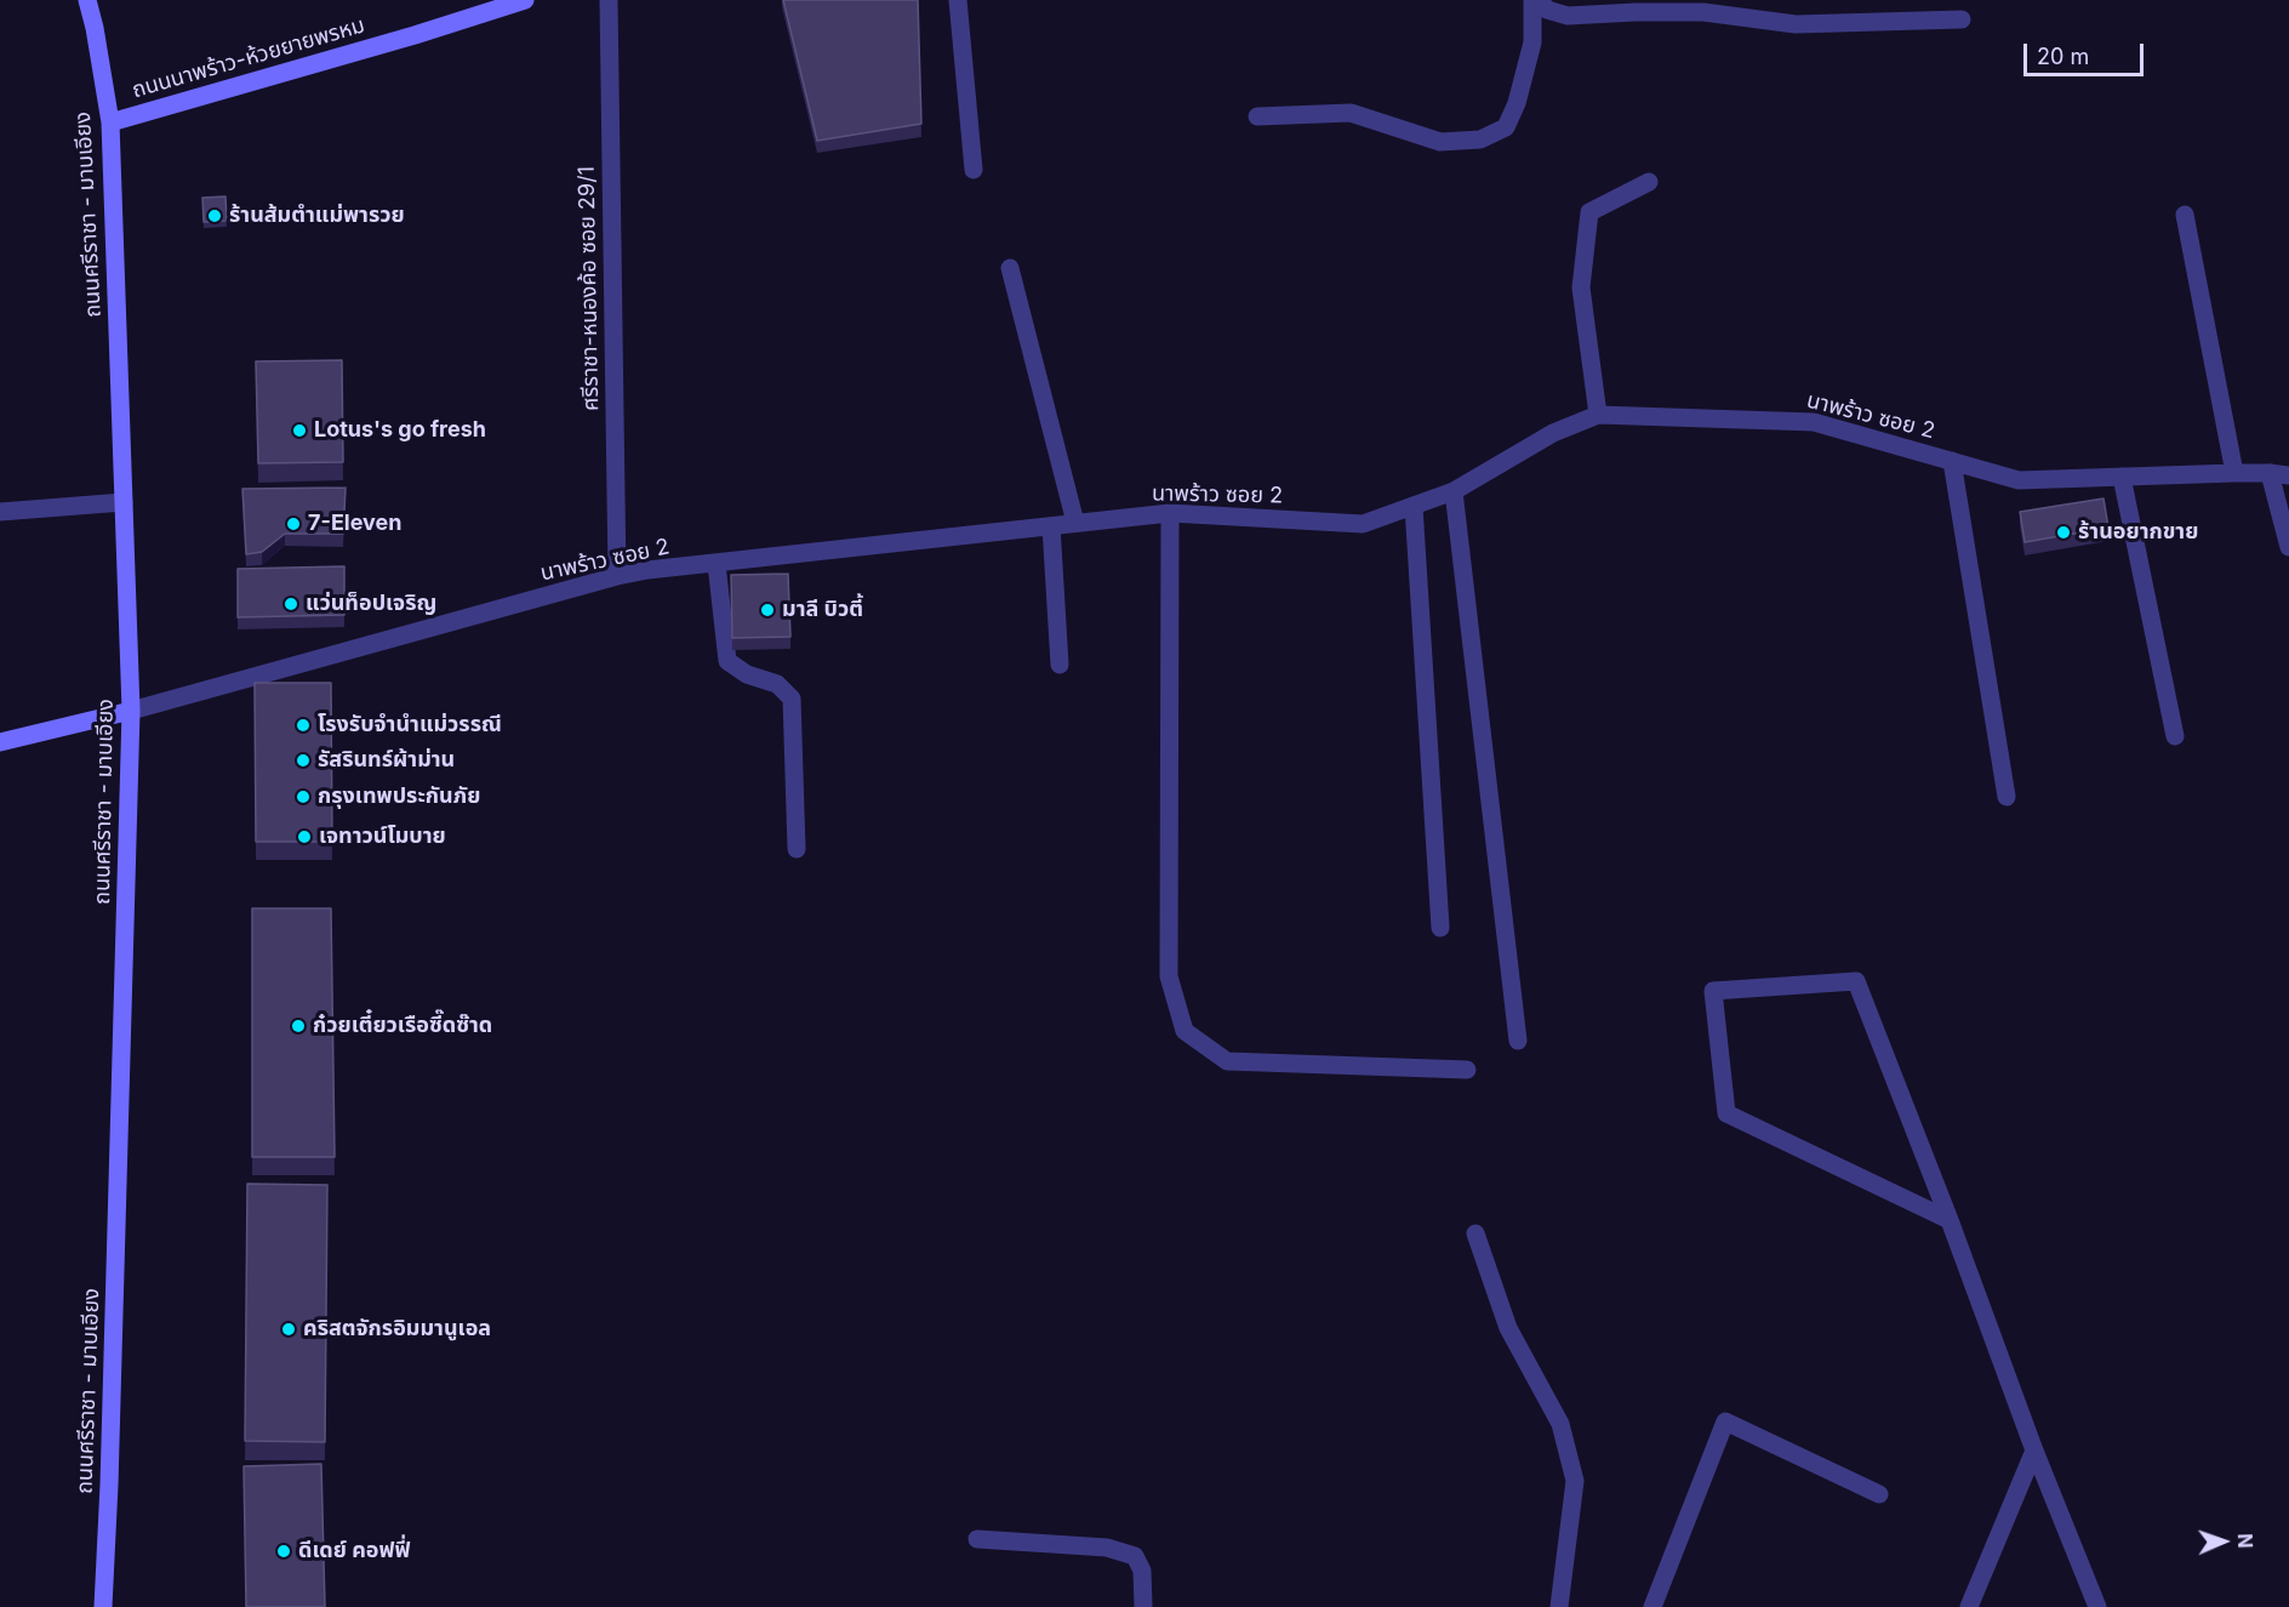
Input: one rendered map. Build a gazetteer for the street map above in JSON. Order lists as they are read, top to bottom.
{
  "streets": {
    "main road": ["ถนนนาพร้าว-ห้วยยายพรหม", "ถนนศรีราชา - มาบเอียง"],
    "street": ["ศรีราชา-หนองค้อ ซอย 29/1", "นาพร้าว ซอย 2"]
  },
  "crossings": [
    ["ถนนนาพร้าว-ห้วยยายพรหม", "ถนนศรีราชา - มาบเอียง"],
    ["ถนนศรีราชา - มาบเอียง", "นาพร้าว ซอย 2"],
    ["ศรีราชา-หนองค้อ ซอย 29/1", "นาพร้าว ซอย 2"]
  ],
  "places": [
    "ร้านส้มตำแม่พารวย",
    "Lotus's go fresh",
    "7-Eleven",
    "ร้านอยากขาย",
    "แว่นท็อปเจริญ",
    "มาลี บิวตี้",
    "โรงรับจำนำแม่วรรณี",
    "รัสรินทร์ผ้าม่าน",
    "กรุงเทพประกันภัย",
    "เจทาวน์โมบาย",
    "ก๋วยเตี๋ยวเรือซี๊ดซ๊าด",
    "คริสตจักรอิมมานูเอล",
    "ดีเดย์ คอฟฟี่"
  ],
  "scale_bar": "20 m",
  "north": "right"
}
